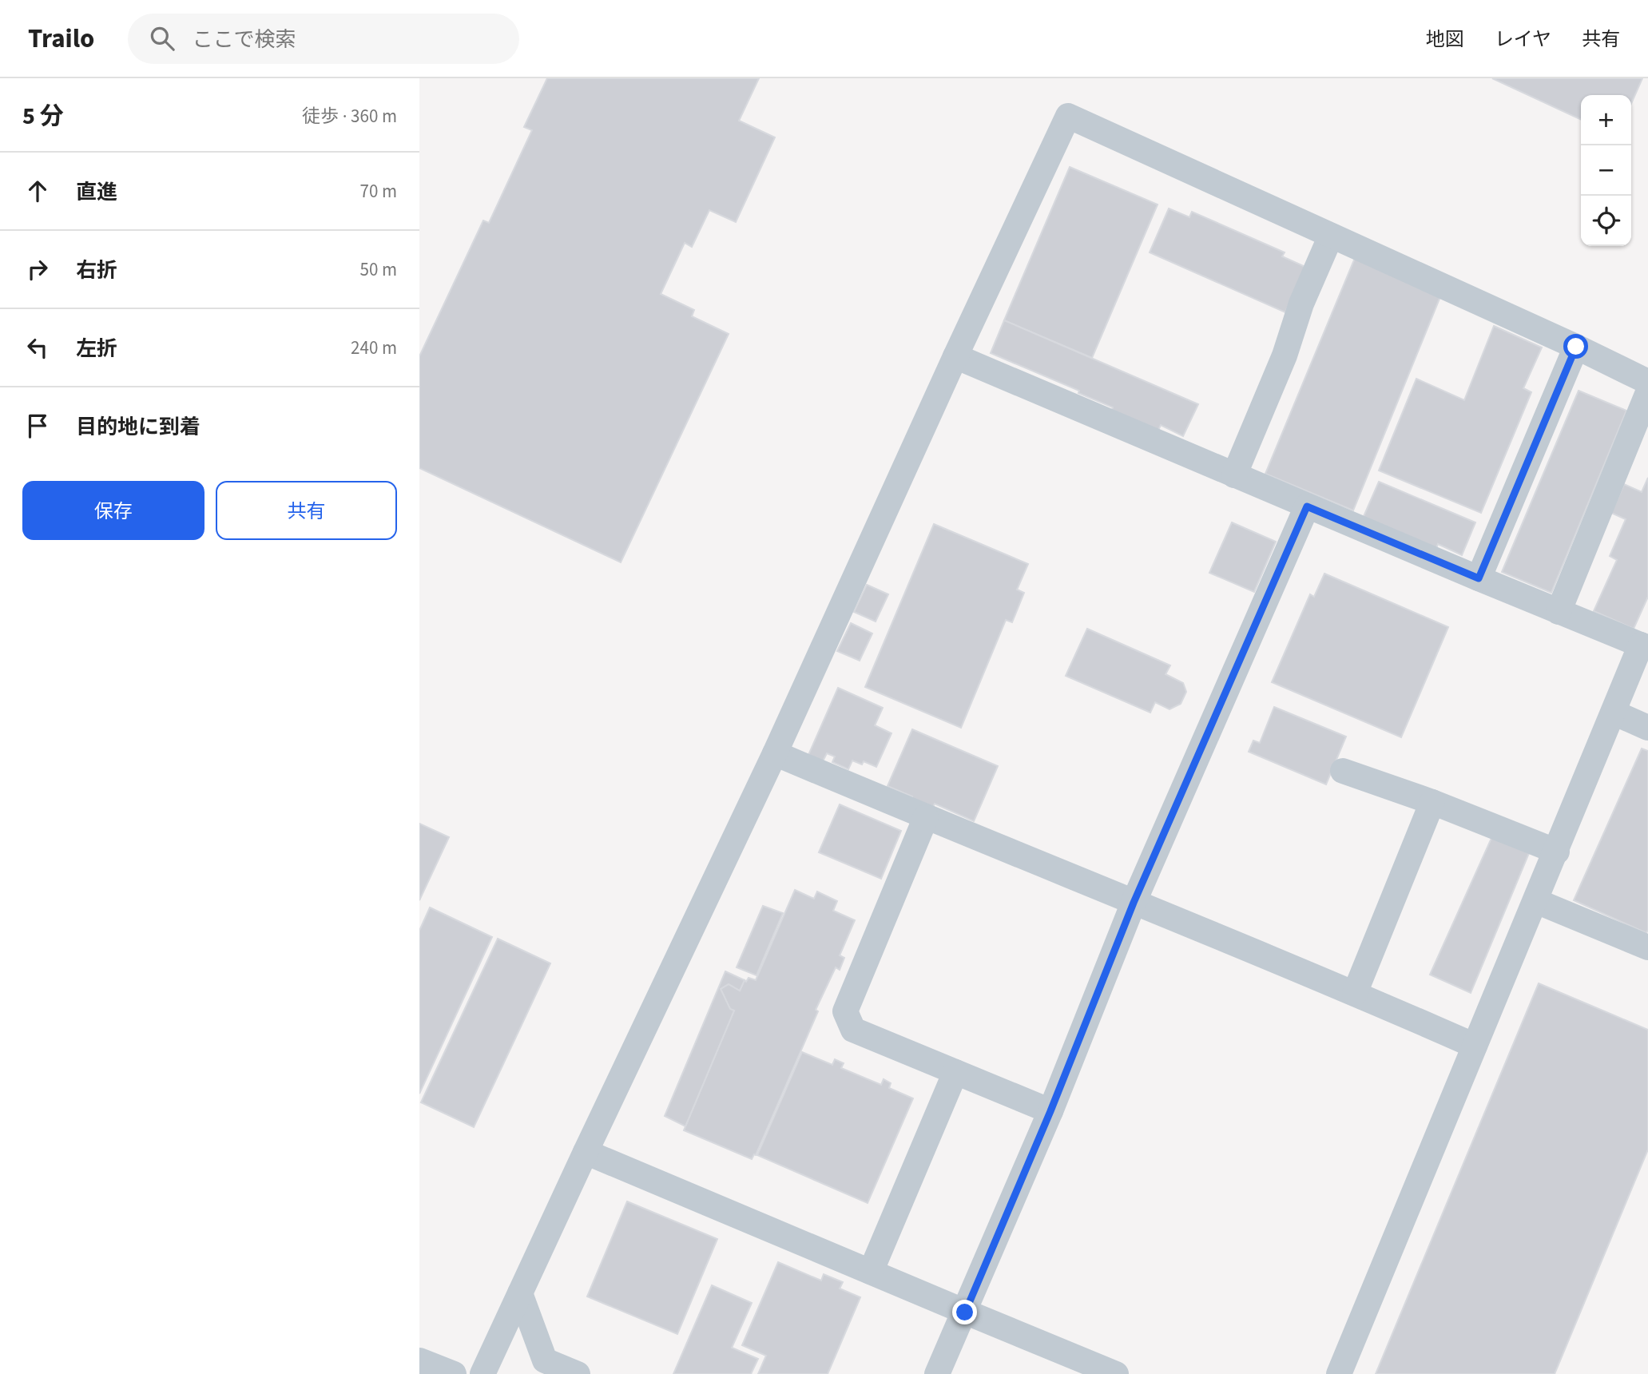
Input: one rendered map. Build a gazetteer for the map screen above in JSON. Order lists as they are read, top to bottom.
{
  "page": {
    "header": "Trailo",
    "search": "ここで検索",
    "nav": ["地図", "レイヤ", "共有"],
    "heading": ["5 分", "徒歩 · 360 m"],
    "map_buttons": ["+", "−"],
    "list": [
      ["直進", "70 m"],
      ["右折", "50 m"],
      ["左折", "240 m"],
      "目的地に到着"
    ],
    "buttons": ["保存", "共有"]
  }
}
